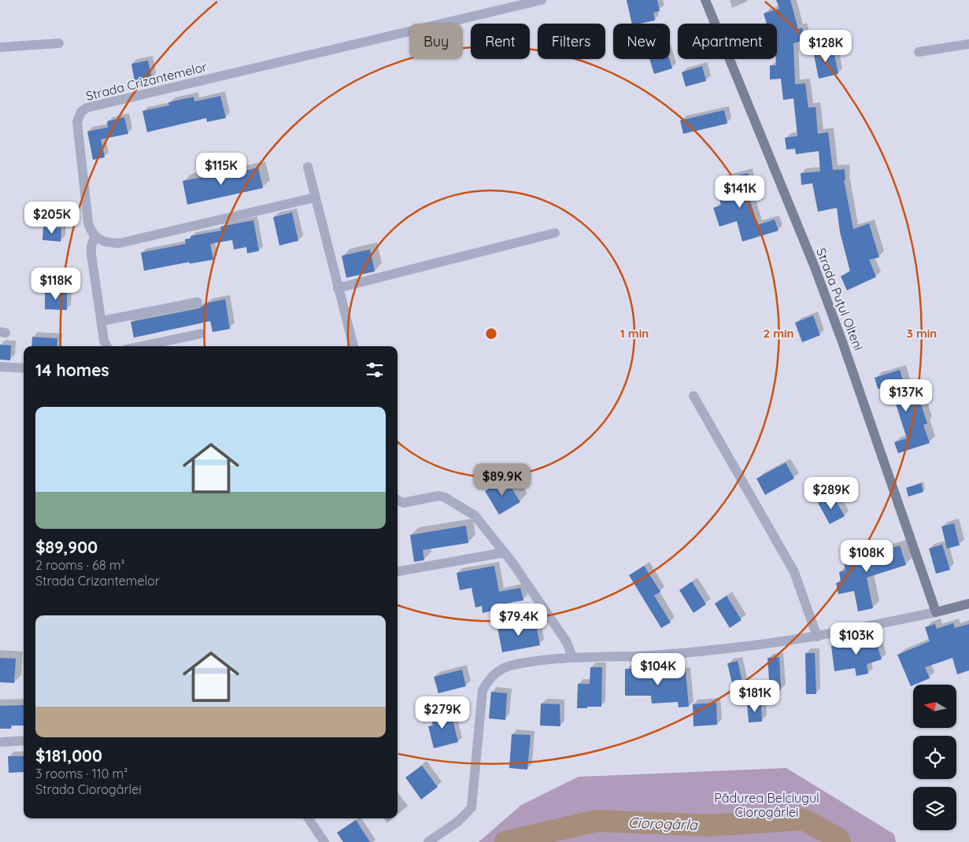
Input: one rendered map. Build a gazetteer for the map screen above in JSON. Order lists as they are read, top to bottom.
{
  "streets": {
    "street": ["Strada Crizantemelor", "Strada Puțul Olteni"]
  },
  "water": ["Ciorogârla"],
  "parks": ["Pădurea Belciugul Ciorogârlei"],
  "north": "left",
  "page": {
    "chip": [
      "Buy",
      "Rent",
      "Filters",
      "New",
      "Apartment"
    ],
    "price": [
      "$128K",
      "$115K",
      "$141K",
      "$205K",
      "$118K",
      "$137K",
      "$89.9K",
      "$289K",
      "$108K",
      "$79.4K",
      "$103K",
      "$104K",
      "$181K",
      "$279K"
    ],
    "heading": "14 homes",
    "list": [
      {
        "name": "$89,900",
        "note": "2 rooms · 68 m² · Strada Crizantemelor"
      },
      {
        "name": "$181,000",
        "note": "3 rooms · 110 m² · Strada Ciorogârlei"
      }
    ]
  },
  "rings": ["1 min", "2 min", "3 min"]
}
